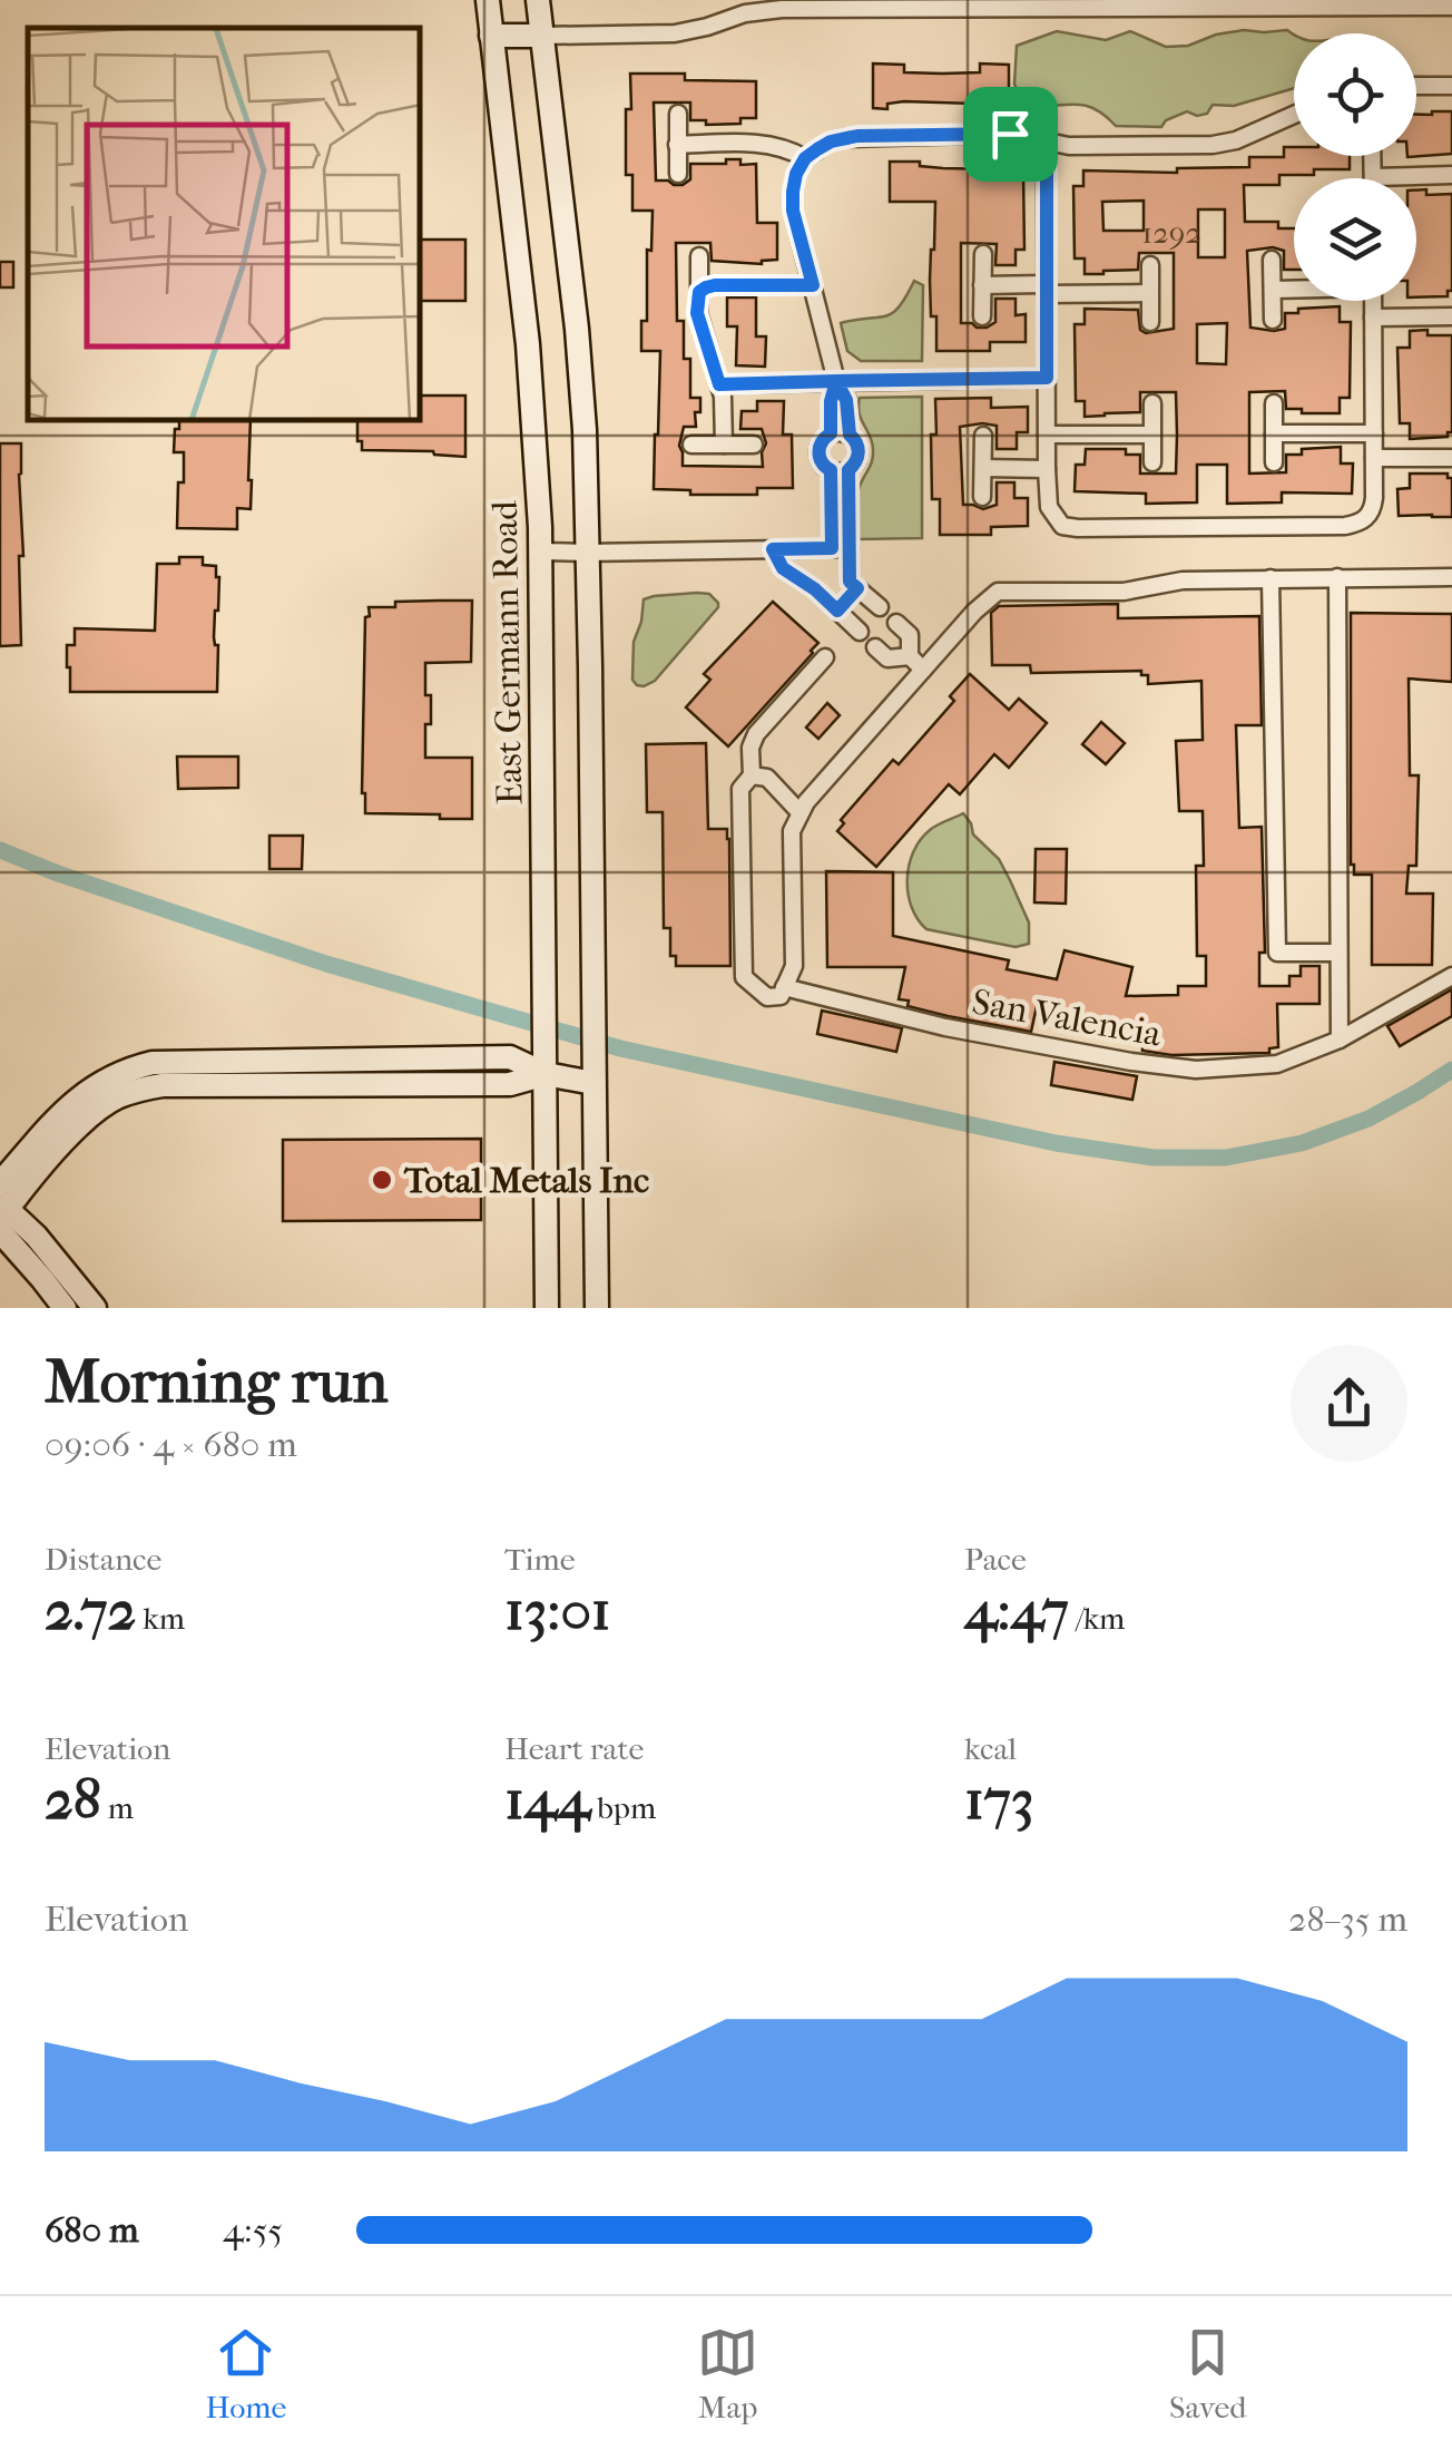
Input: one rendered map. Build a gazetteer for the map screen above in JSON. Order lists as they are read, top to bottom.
{
  "streets": {
    "main road": ["East Germann Road"],
    "street": ["San Valencia"]
  },
  "places": ["Total Metals Inc"],
  "house_numbers": ["1292"],
  "page": {
    "heading": ["Morning run", "09:06 · 4 × 680 m"],
    "stats": [
      ["Distance", "2.72 km"],
      ["Time", "13:01"],
      ["Pace", "4:47 /km"],
      ["Elevation", "28 m"],
      ["Heart rate", "144 bpm"],
      ["kcal", "173"]
    ],
    "chart": ["Elevation", "28–35 m"],
    "list": [
      {
        "name": "680 m",
        "note": "4:55"
      }
    ],
    "tabs": ["Home", "Map", "Saved"]
  }
}
